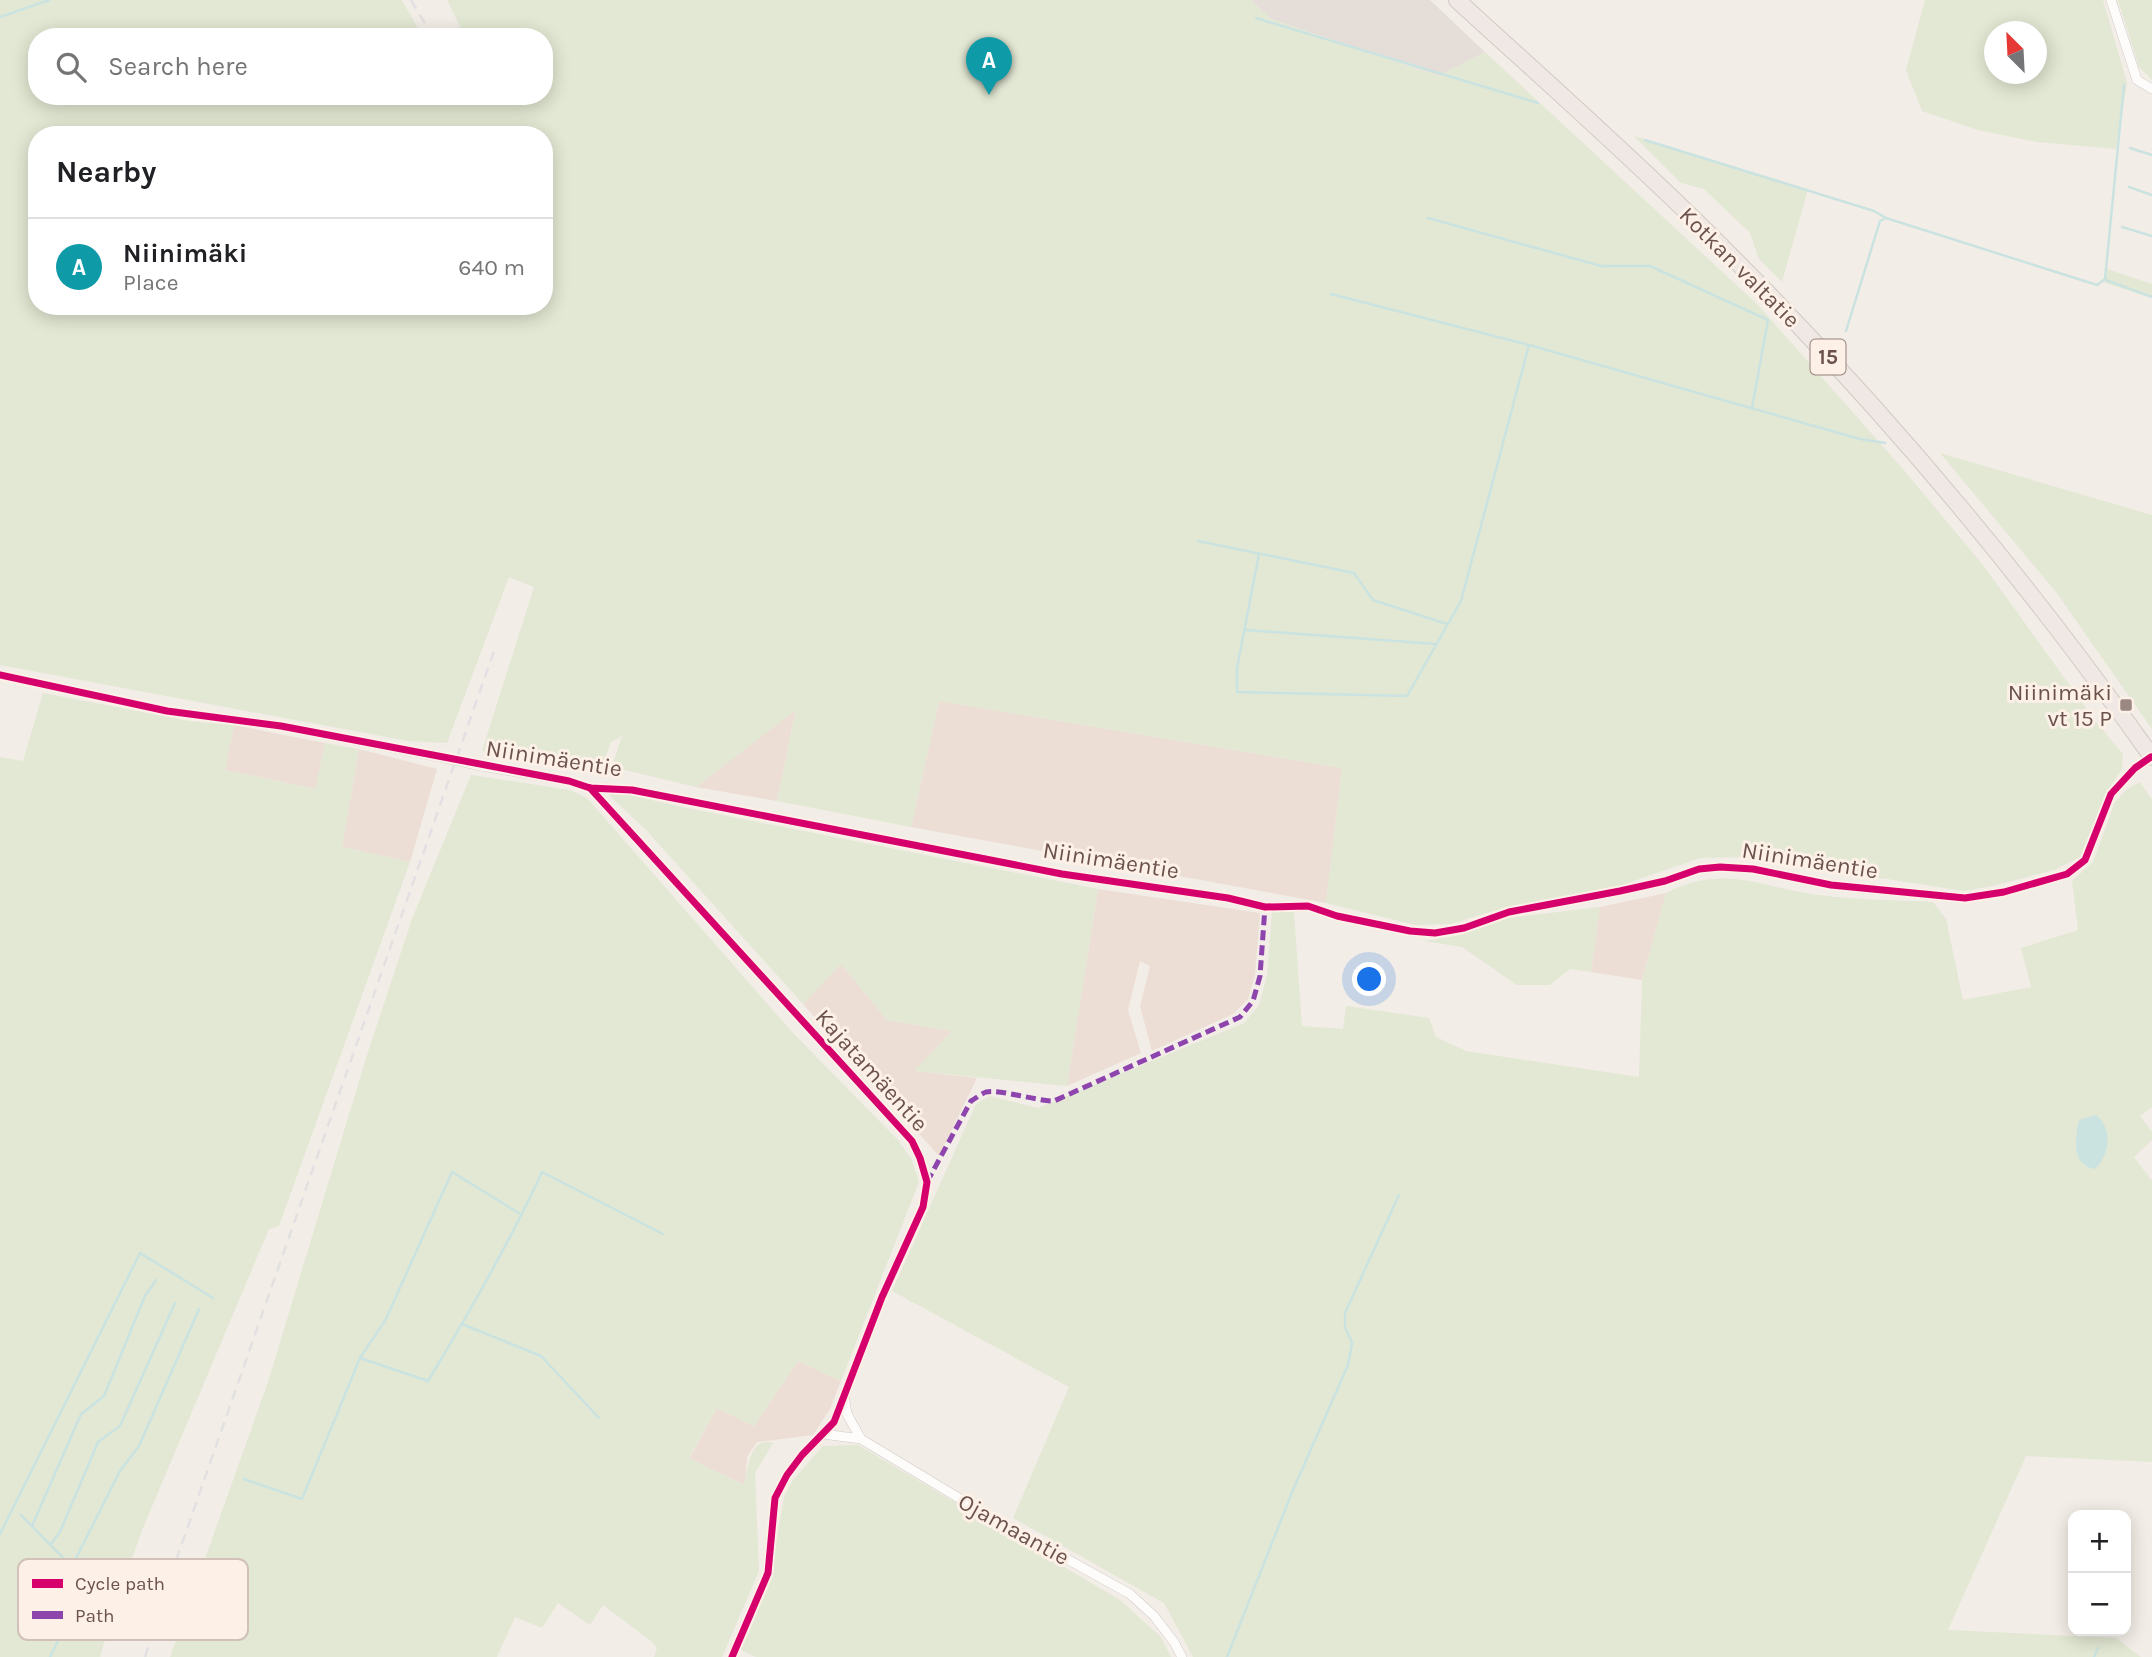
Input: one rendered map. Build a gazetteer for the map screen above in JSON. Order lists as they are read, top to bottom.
{
  "streets": {
    "highway": ["Kotkan valtatie", "15"],
    "street": ["Niinimäentie", "Kajatamäentie", "Ojamaantie"]
  },
  "crossings": [
    ["Kotkan valtatie", "Niinimäentie"],
    ["Niinimäentie", "Kajatamäentie"],
    ["Kajatamäentie", "Ojamaantie"]
  ],
  "places": {
    "transit": ["Niinimäki vt 15 P"]
  },
  "legend": ["Cycle path", "Path"],
  "north": "top left",
  "page": {
    "search": "Search here",
    "pins": "A",
    "heading": "Nearby",
    "list": [
      {
        "mark": "A",
        "name": "Niinimäki",
        "note": "Place",
        "value": "640 m"
      }
    ],
    "map_buttons": ["+", "−"]
  }
}
